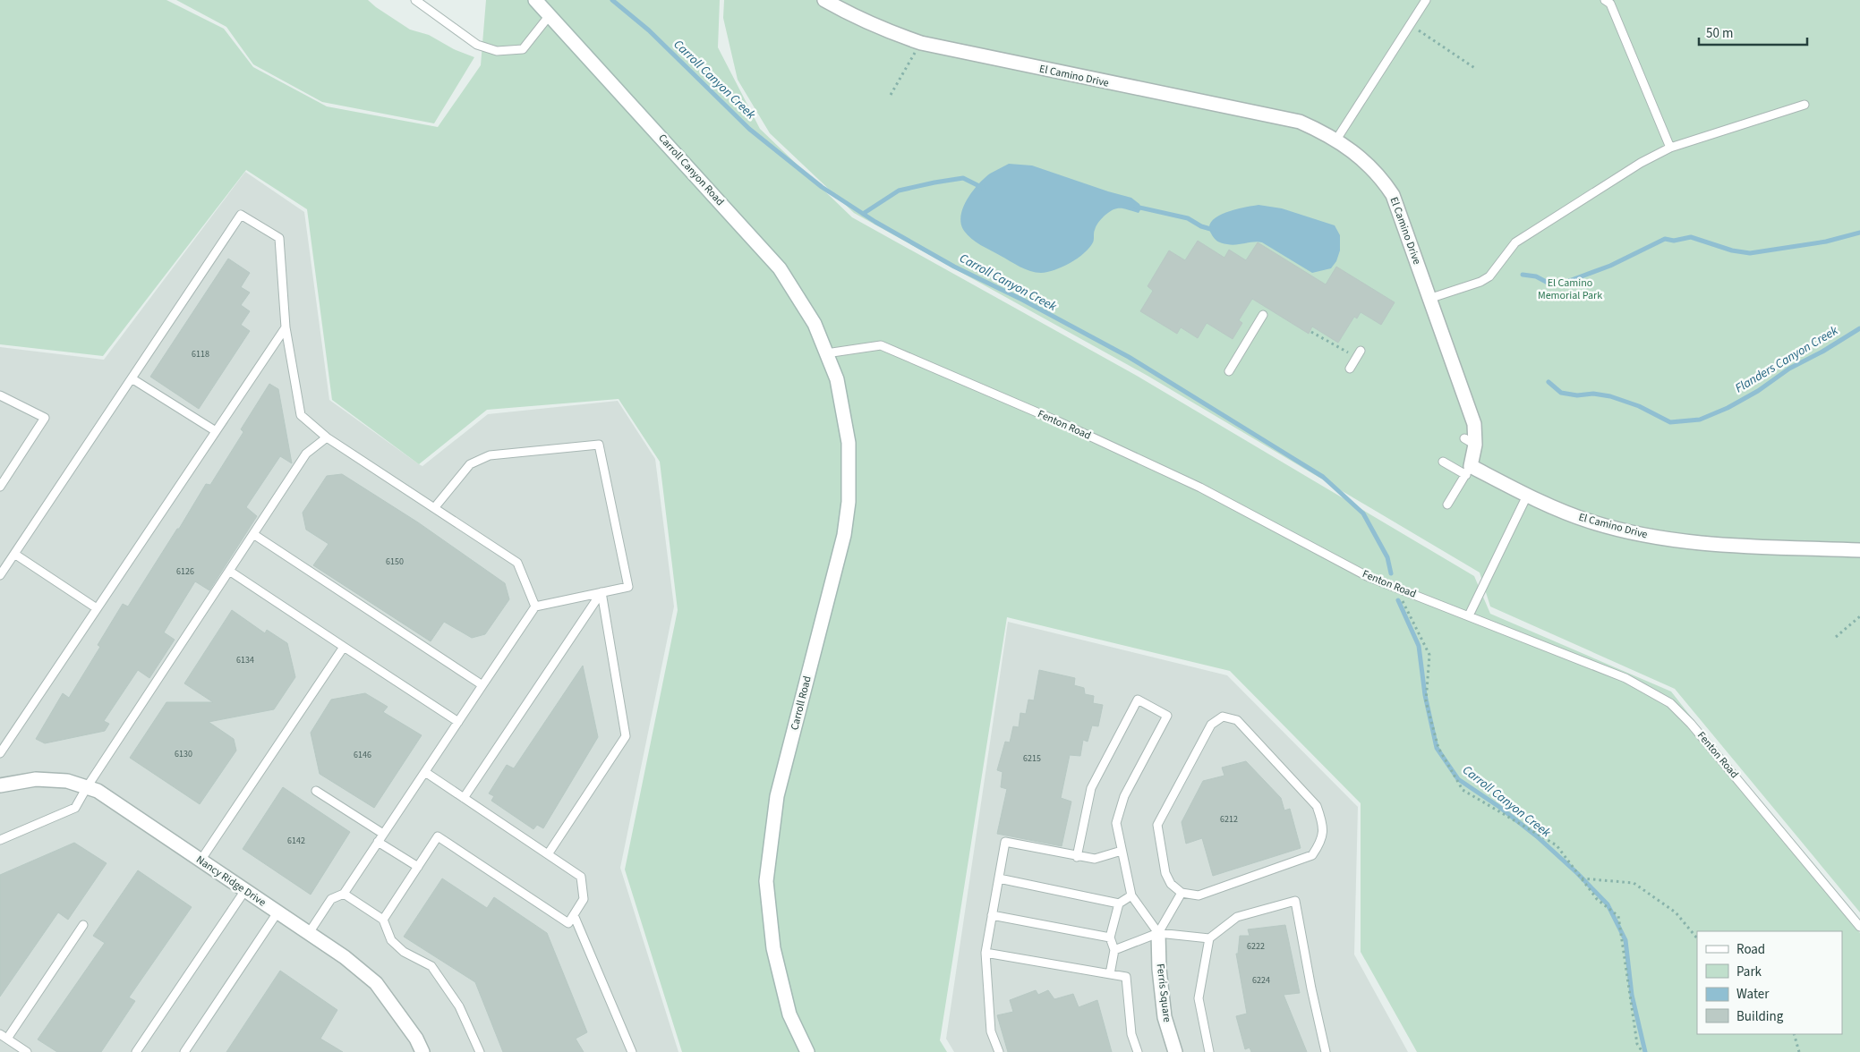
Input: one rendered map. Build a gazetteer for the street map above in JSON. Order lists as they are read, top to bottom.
{
  "streets": {
    "street": [
      "El Camino Drive",
      "Carroll Canyon Road",
      "Carroll Road",
      "Nancy Ridge Drive",
      "Ferris Square"
    ],
    "lane": ["Fenton Road"]
  },
  "crossings": [
    ["Carroll Canyon Road", "Fenton Road"],
    ["Carroll Canyon Road", "Carroll Road"],
    ["Fenton Road", "Carroll Road"]
  ],
  "water": ["Carroll Canyon Creek", "Flanders Canyon Creek"],
  "parks": ["El Camino Memorial Park"],
  "house_numbers": [
    "6118",
    "6150",
    "6126",
    "6134",
    "6130",
    "6146",
    "6215",
    "6212",
    "6142",
    "6222",
    "6224"
  ],
  "legend": [
    "Road",
    "Park",
    "Water",
    "Building"
  ],
  "scale_bar": "50 m"
}
